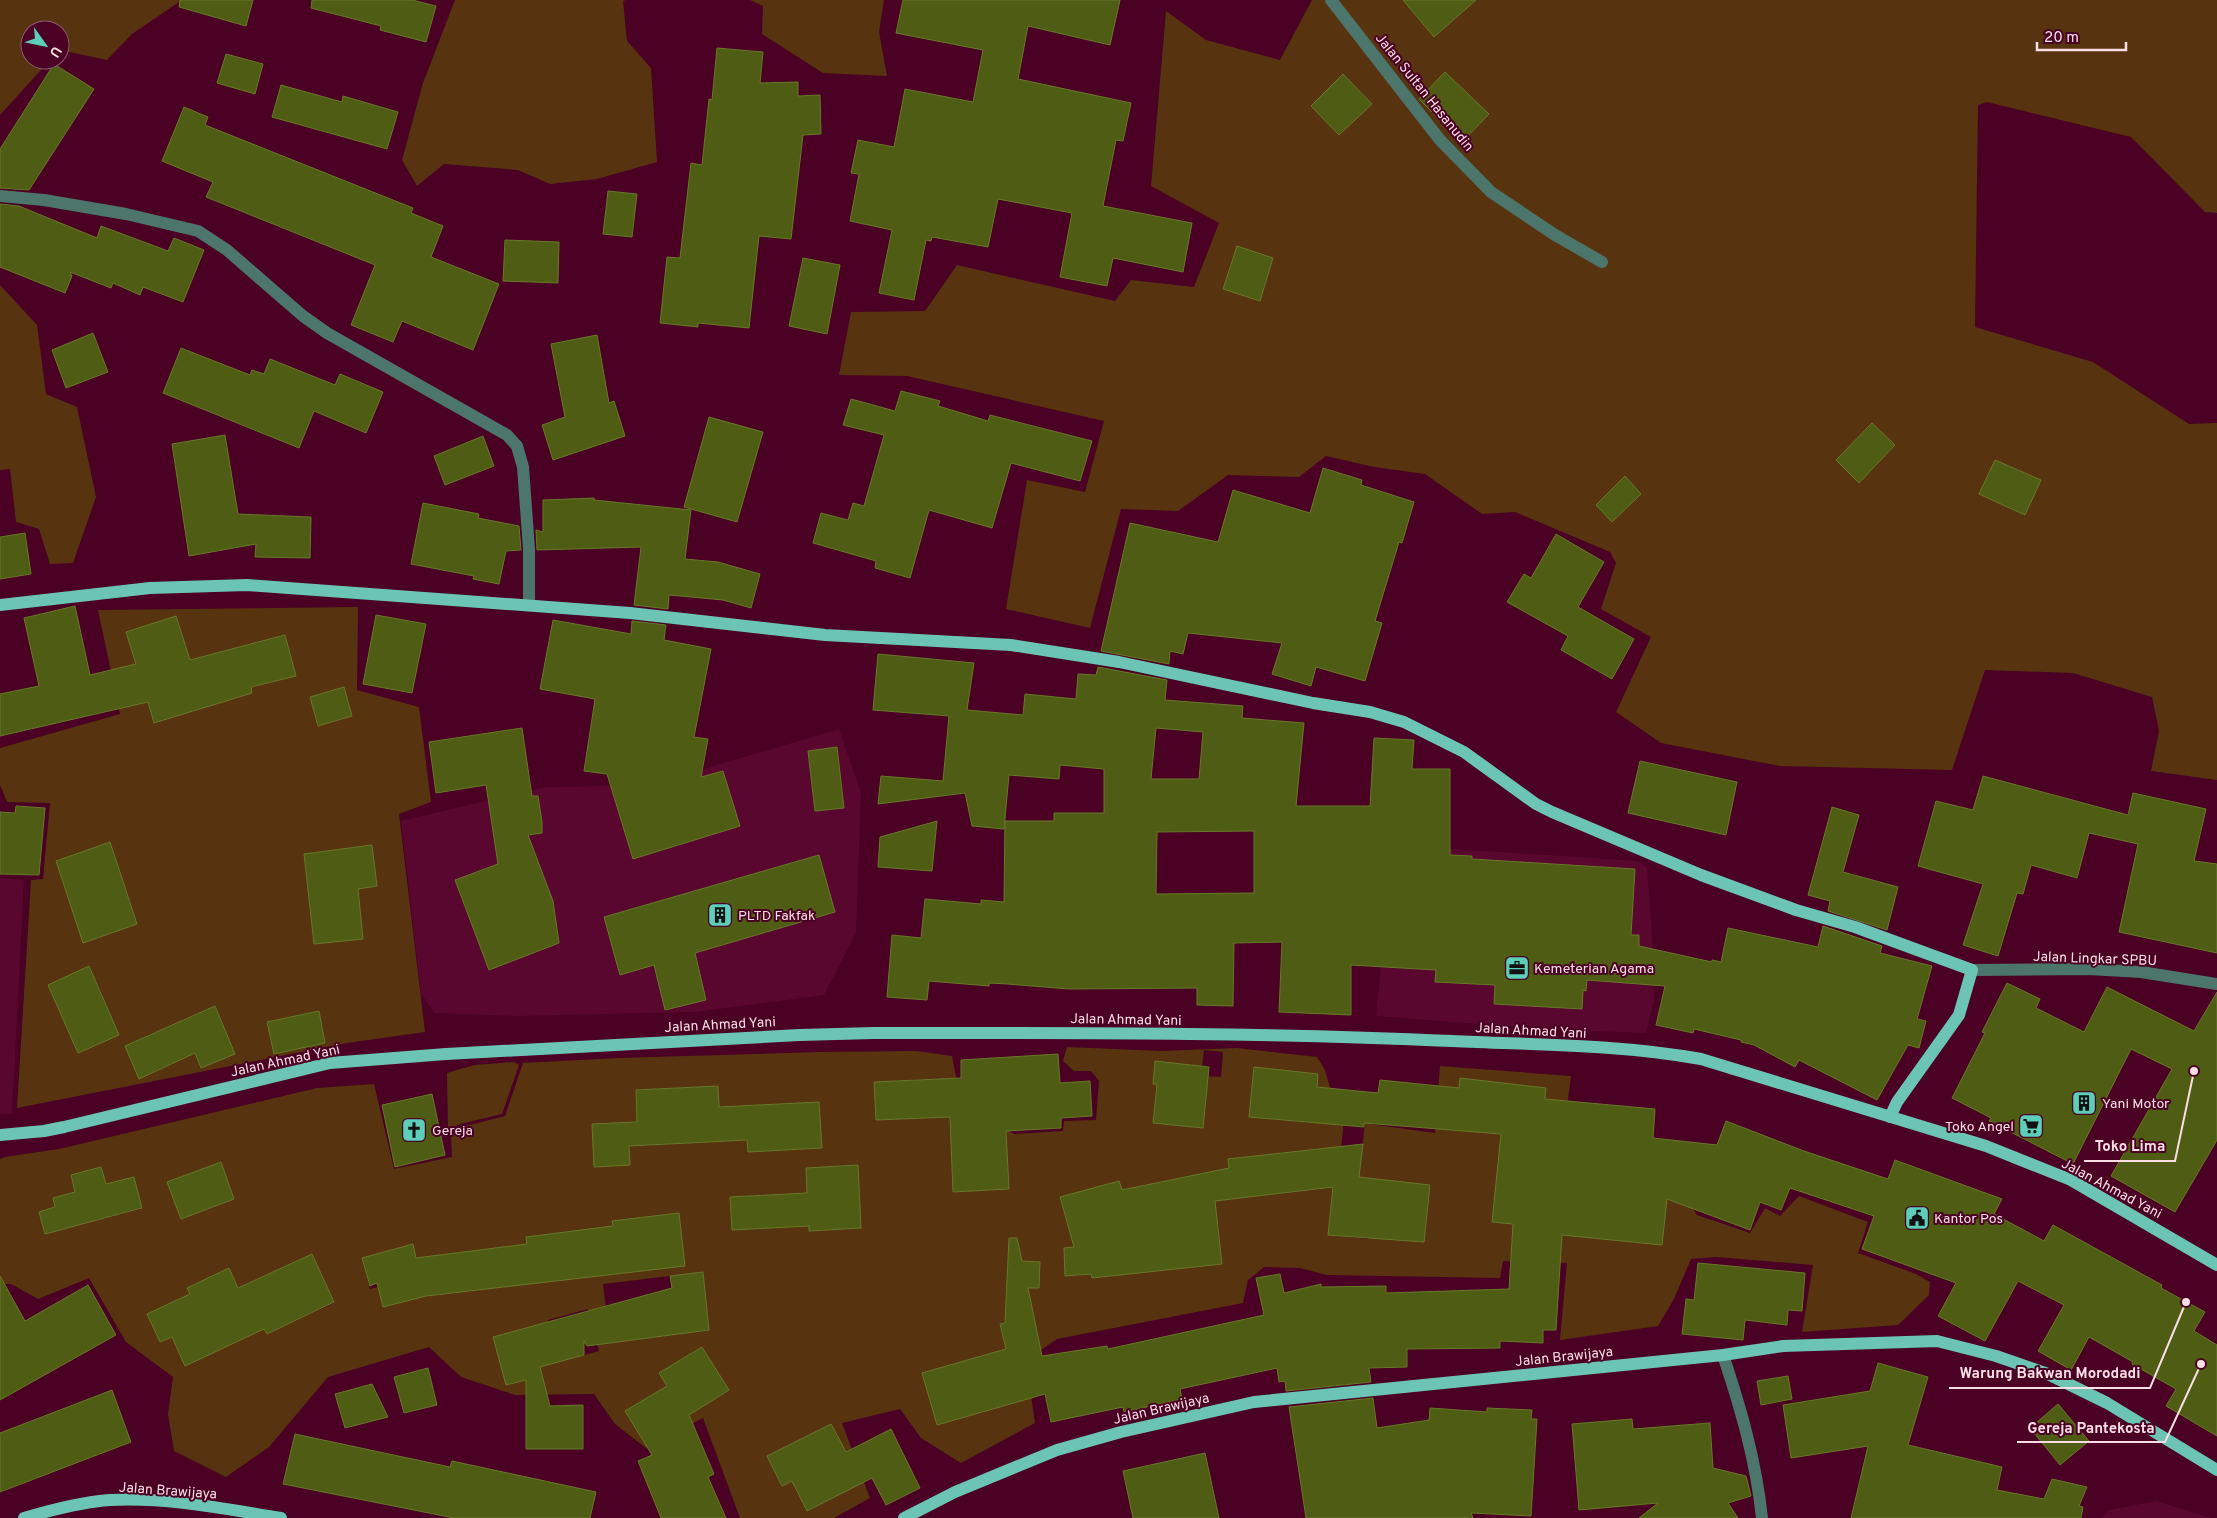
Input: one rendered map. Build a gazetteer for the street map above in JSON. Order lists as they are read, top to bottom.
{
  "streets": {
    "main road": ["Jalan Ahmad Yani", "Jalan Brawijaya"],
    "street": ["Jalan Sultan Hasanudin", "Jalan Lingkar SPBU"]
  },
  "places": {
    "building": ["PLTD Fakfak", "Yani Motor"],
    "office": ["Kemeterian Agama"],
    "other": ["Toko Lima", "Warung Bakwan Morodadi", "Gereja Pantekosta"],
    "supermarket": ["Toko Angel"],
    "church": ["Gereja"],
    "public building": ["Kantor Pos"]
  },
  "scale_bar": "20 m",
  "north": "bottom right"
}
